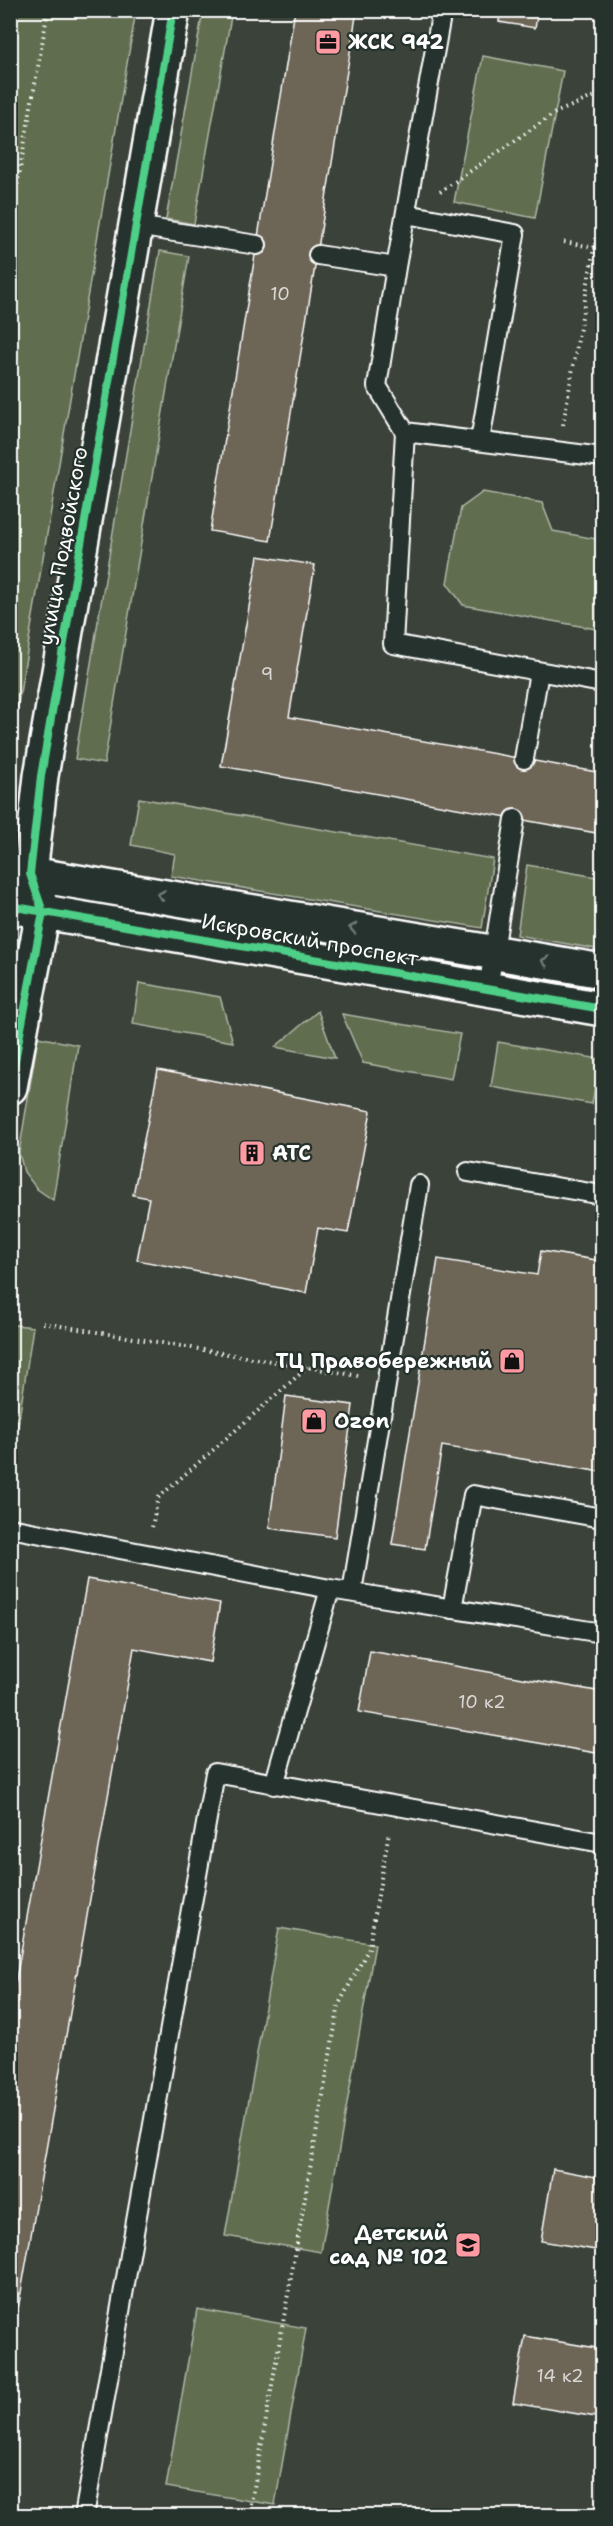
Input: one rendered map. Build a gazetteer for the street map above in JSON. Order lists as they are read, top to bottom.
{
  "streets": {
    "street": ["улица Подвойского", "Искровский проспект"]
  },
  "crossings": [
    ["улица Подвойского", "Искровский проспект"]
  ],
  "places": {
    "office": ["ЖСК 942"],
    "building": ["АТС"],
    "shop": ["ТЦ Правобережный", "Ozon"],
    "school or university": ["Детский сад № 102"]
  },
  "house_numbers": [
    "10",
    "9",
    "10 к2",
    "14 к2"
  ]
}
